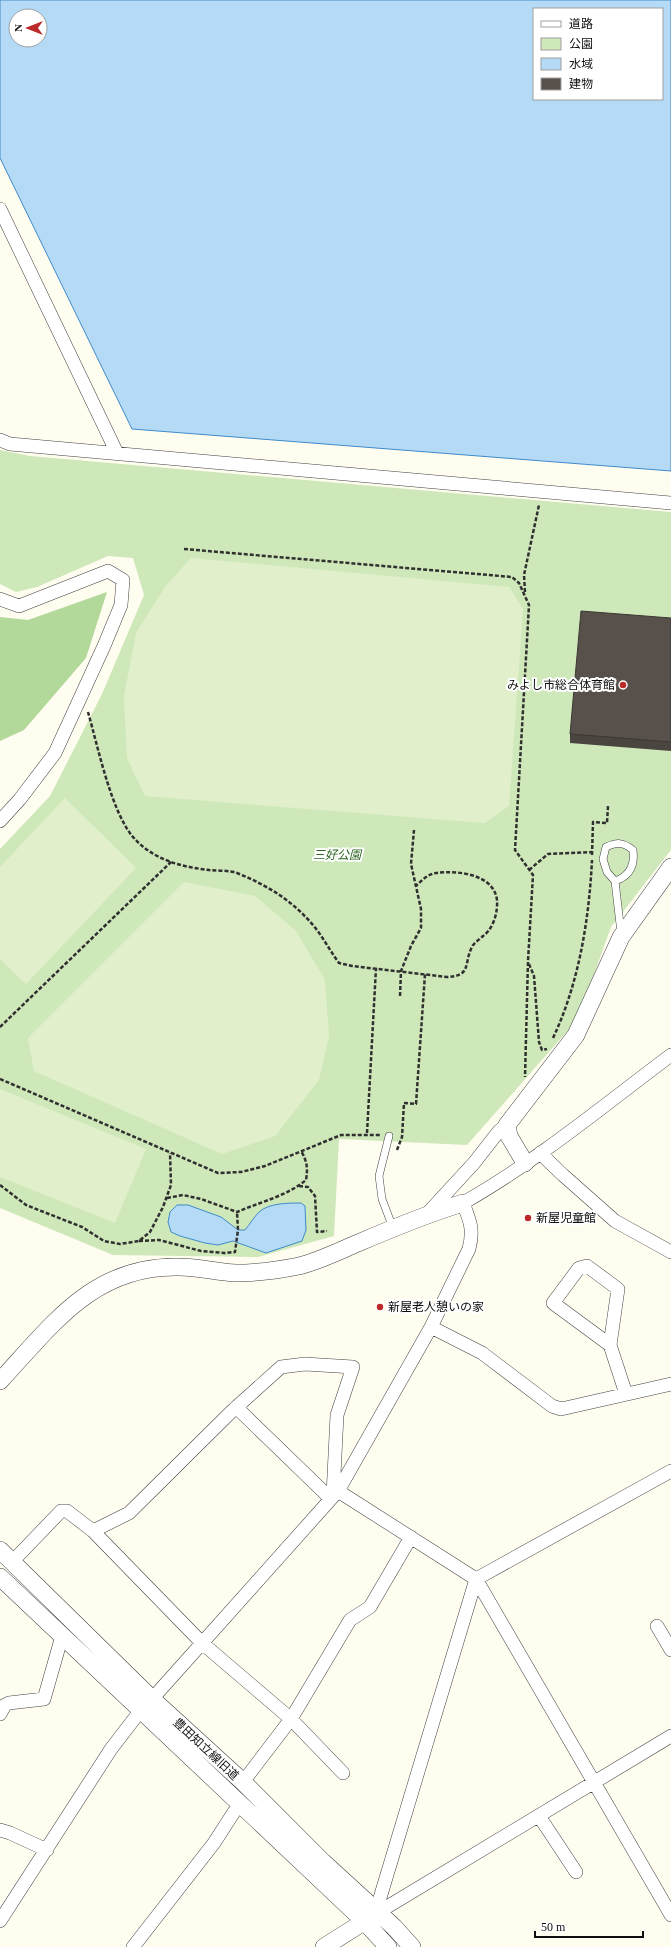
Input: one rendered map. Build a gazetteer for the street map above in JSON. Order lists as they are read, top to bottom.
{
  "streets": {
    "street": ["豊田知立線旧道"]
  },
  "parks": ["三好公園"],
  "places": ["みよし市総合体育館", "新屋児童館", "新屋老人憩いの家"],
  "legend": [
    "道路",
    "公園",
    "水域",
    "建物"
  ],
  "scale_bar": "50 m",
  "north": "left"
}
